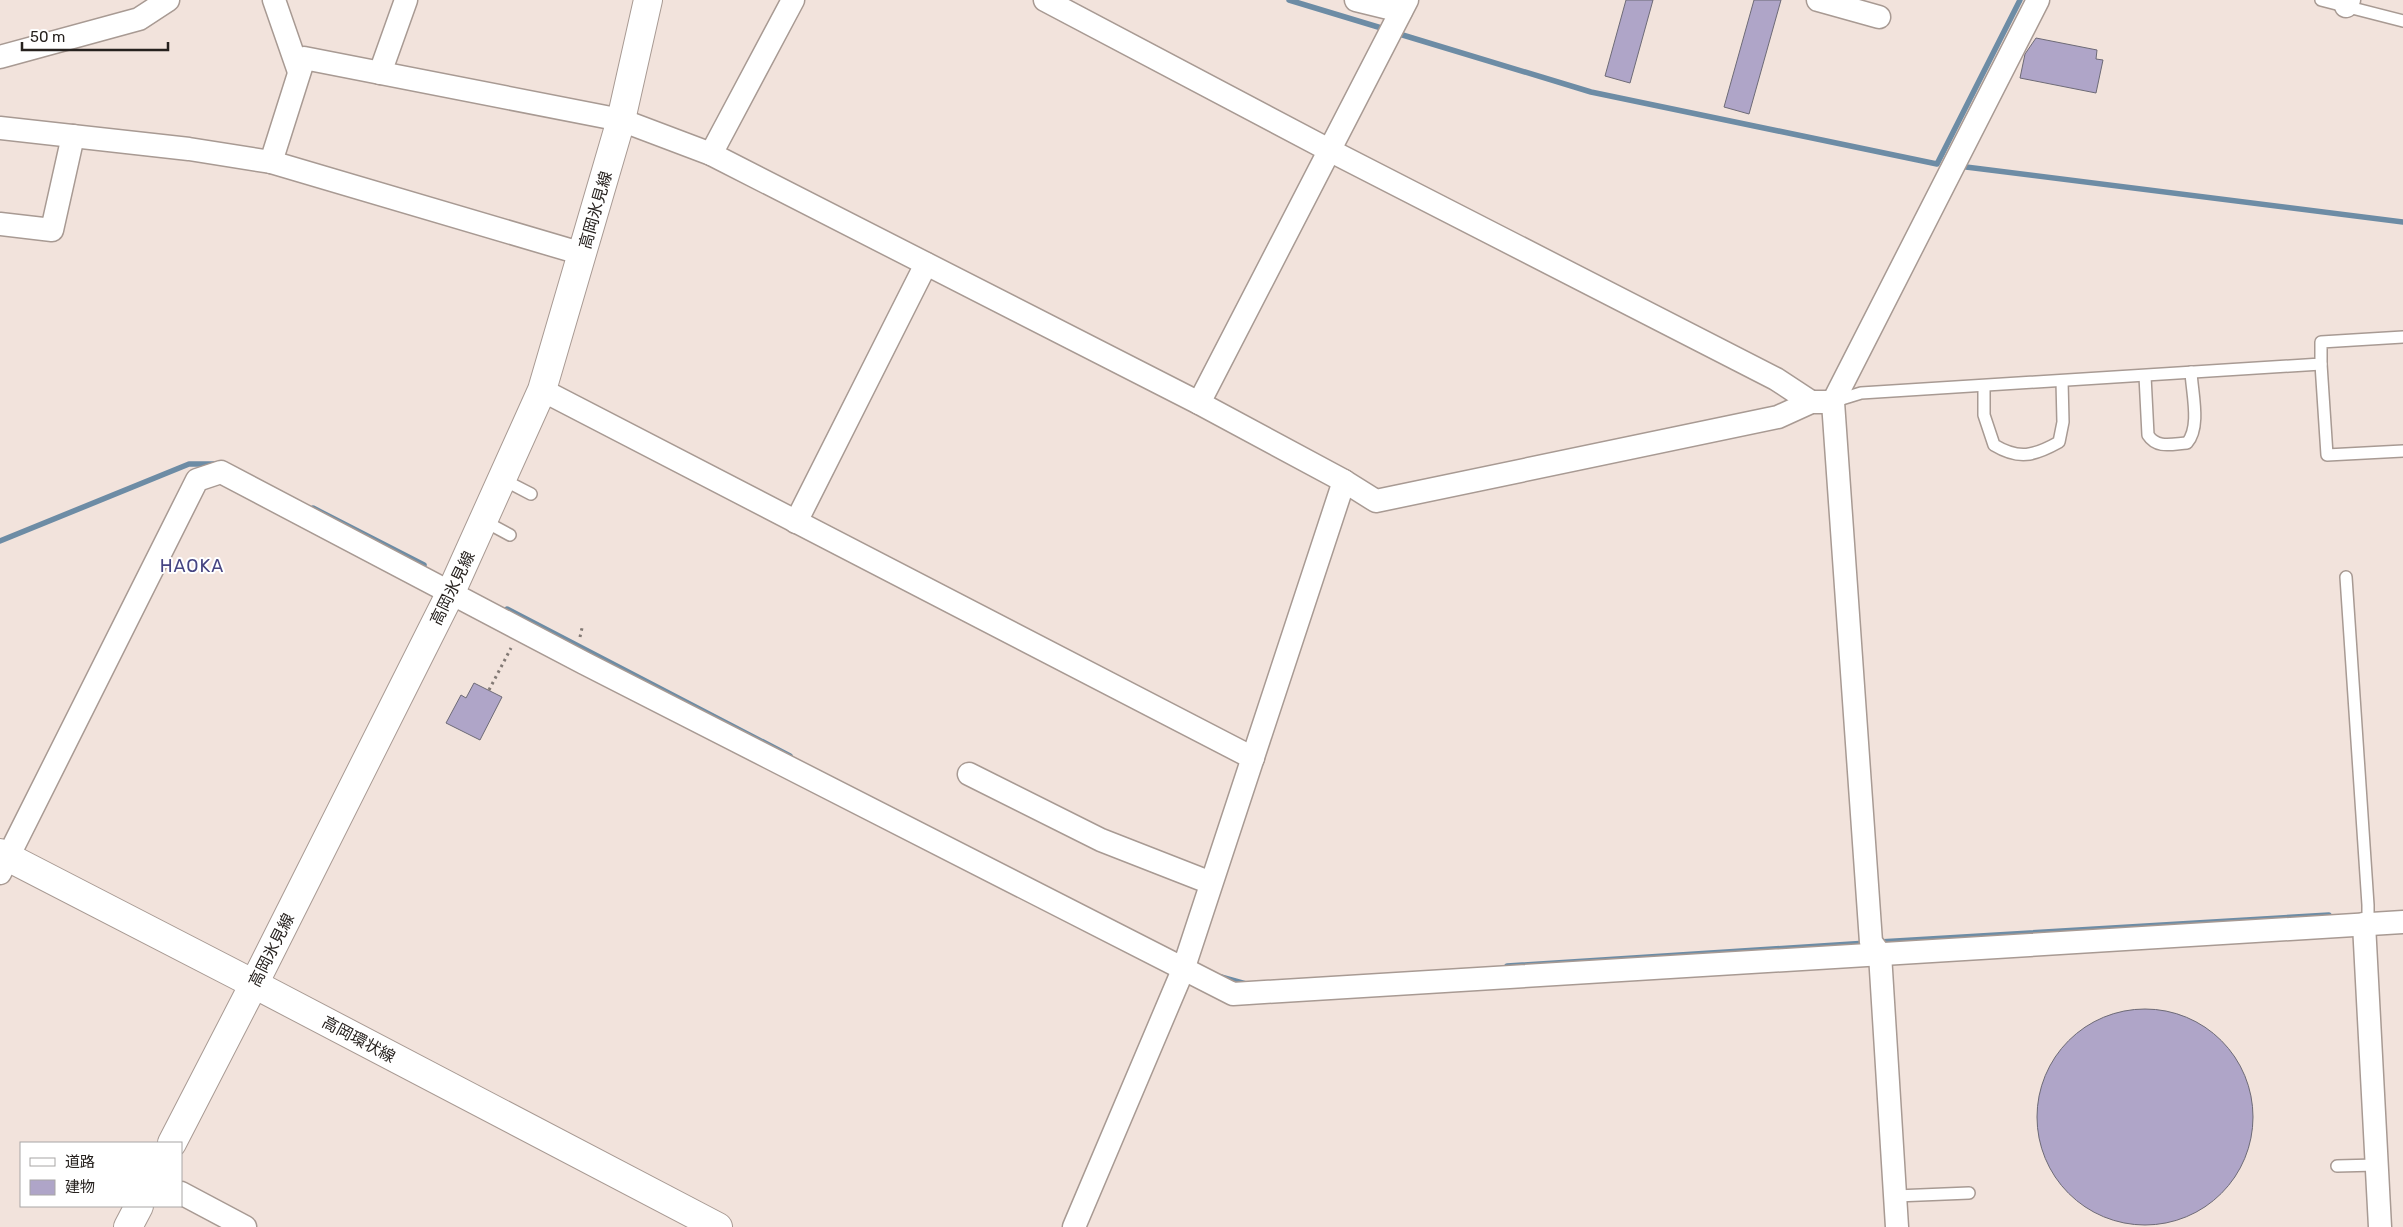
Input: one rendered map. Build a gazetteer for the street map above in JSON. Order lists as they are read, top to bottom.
{
  "streets": {
    "main road": ["高岡氷見線", "高岡環状線"]
  },
  "crossings": [
    ["高岡氷見線", "高岡環状線"]
  ],
  "districts": ["HAOKA"],
  "legend": ["道路", "建物"],
  "scale_bar": "50 m"
}
